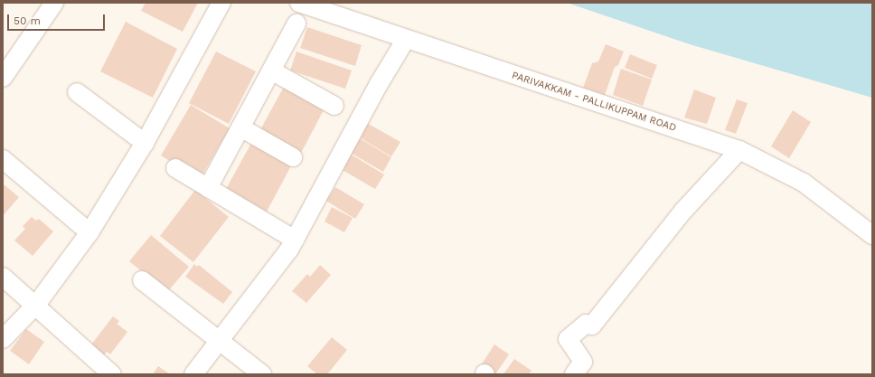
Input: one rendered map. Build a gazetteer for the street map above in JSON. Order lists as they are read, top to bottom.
{
  "streets": {
    "street": ["PARIVAKKAM - PALLIKUPPAM ROAD"]
  },
  "scale_bar": "50 m"
}
